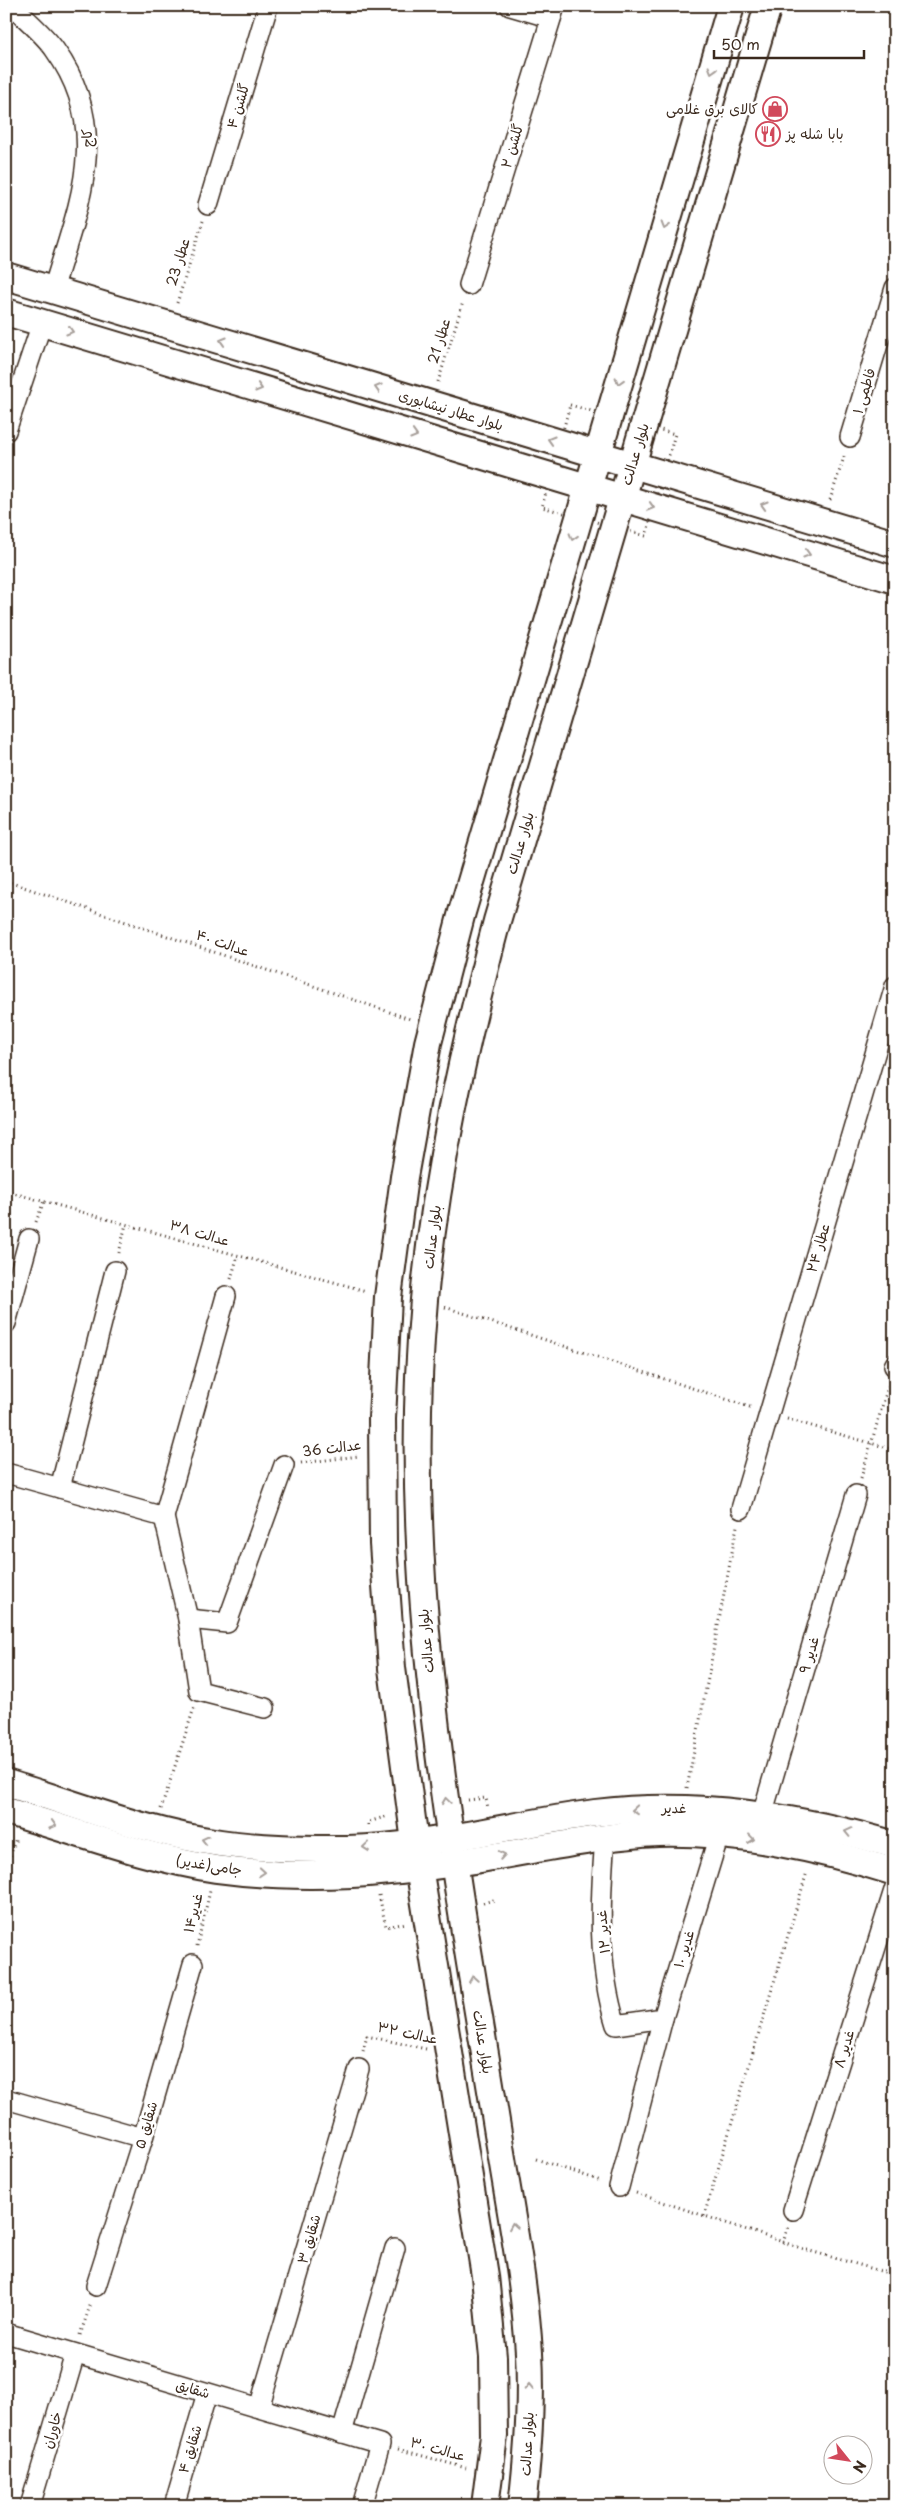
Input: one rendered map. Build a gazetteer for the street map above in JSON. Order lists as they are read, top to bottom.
{
  "streets": {
    "main road": [
      "بلوار عطار نیشابوری",
      "بلوار عدالت",
      "غدیر",
      "جامی(غدیر)"
    ],
    "street": [
      "گلشن ۴",
      "کاج",
      "گلشن ۲",
      "فاطمی ۱",
      "عطار ۲۴",
      "غدیر ۹",
      "غدیر ۱۲",
      "غدیر ۱۰",
      "غدیر ۸",
      "شقایق ۵",
      "شقایق ۳",
      "شقایق",
      "خاوران",
      "شقایق ۴"
    ],
    "path": [
      "عطار 23",
      "عطار 21",
      "عدالت ۴۰",
      "عدالت ۳۸",
      "عدالت 36",
      "غدیر۱۴",
      "عدالت ۳۲",
      "عدالت ۳۰"
    ]
  },
  "crossings": [
    ["گلشن ۴", "عطار 23"],
    ["کاج", "بلوار عطار نیشابوری"],
    ["گلشن ۲", "عطار 21"],
    ["عطار 23", "بلوار عطار نیشابوری"],
    ["عطار 21", "بلوار عطار نیشابوری"],
    ["بلوار عطار نیشابوری", "بلوار عدالت"],
    ["بلوار عدالت", "غدیر"],
    ["بلوار عدالت", "جامی(غدیر)"],
    ["غدیر ۹", "غدیر"],
    ["غدیر", "جامی(غدیر)"],
    ["غدیر", "غدیر ۱۲"],
    ["غدیر", "غدیر ۱۰"],
    ["جامی(غدیر)", "غدیر۱۴"],
    ["غدیر۱۴", "شقایق ۵"],
    ["غدیر ۱۲", "غدیر ۱۰"],
    ["عدالت ۳۲", "شقایق ۳"],
    ["شقایق ۳", "شقایق"],
    ["شقایق", "خاوران"],
    ["شقایق", "شقایق ۴"],
    ["شقایق", "عدالت ۳۰"]
  ],
  "places": {
    "shop": ["کالای برق غلامی"],
    "restaurant": ["بابا شله پز"]
  },
  "scale_bar": "50 m",
  "north": "bottom right"
}
